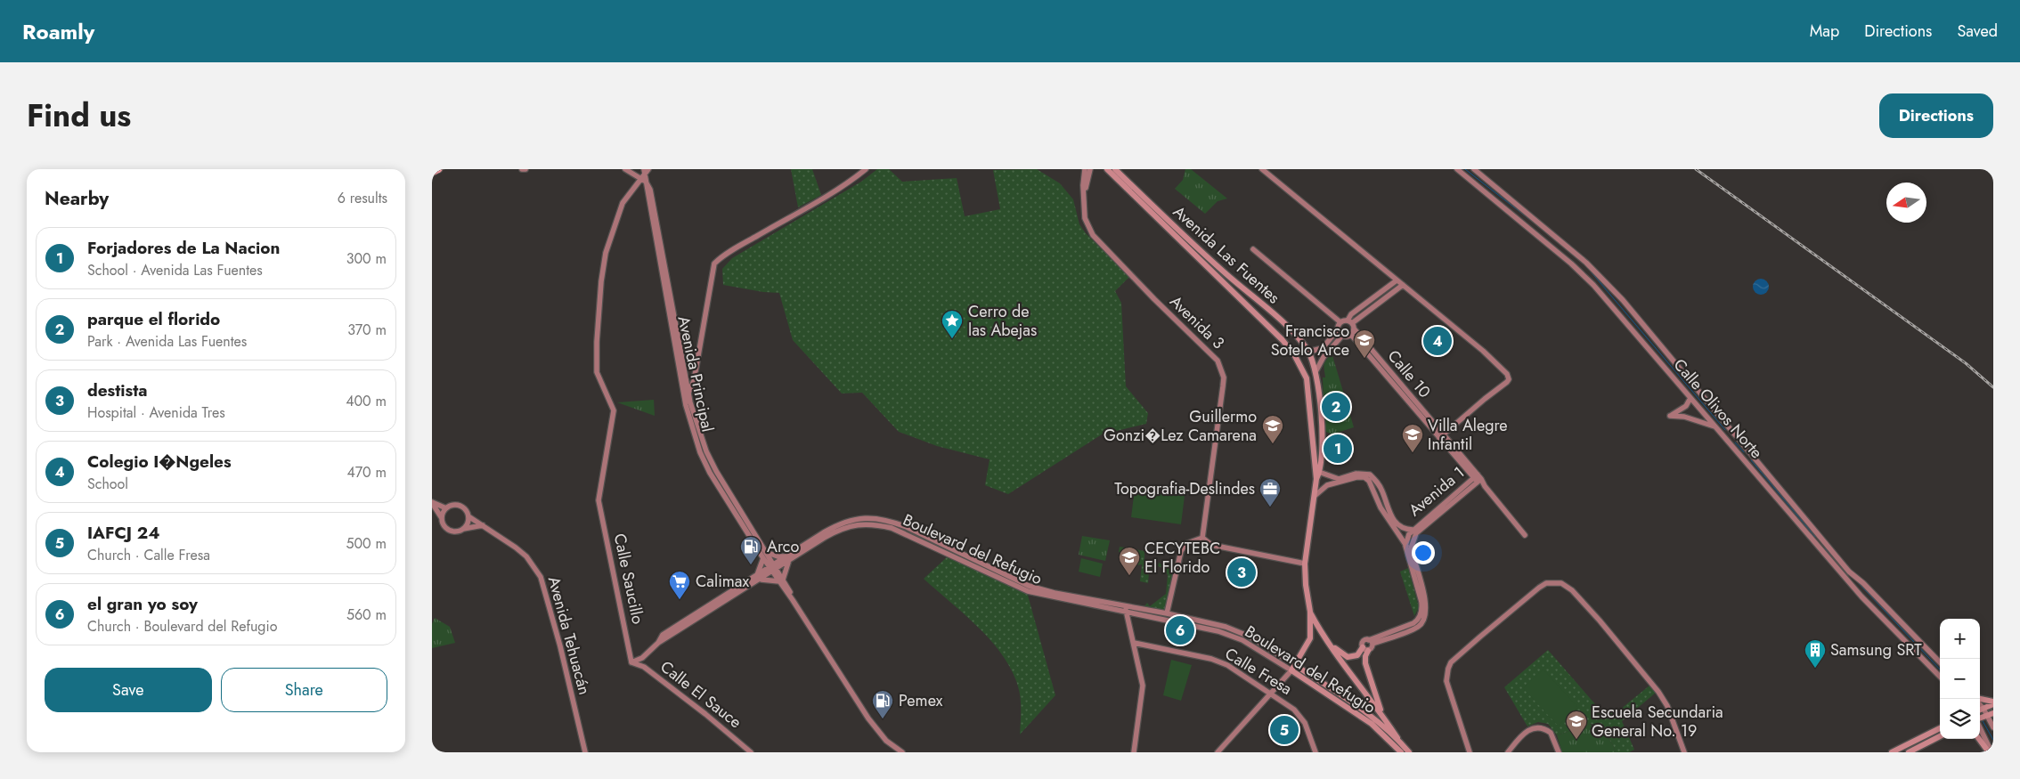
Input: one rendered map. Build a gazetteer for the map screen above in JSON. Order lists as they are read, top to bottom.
{
  "streets": {
    "main road": ["Avenida Las Fuentes", "Boulevard del Refugio"],
    "street": [
      "Avenida 3",
      "Avenida Principal",
      "Calle 10",
      "Calle Olivos Norte",
      "Avenida 1",
      "Calle Saucillo",
      "Avenida Tehuacán",
      "Calle Fresa",
      "Calle El Sauce"
    ]
  },
  "crossings": [
    ["Avenida Principal", "Calle Saucillo"],
    ["Calle 10", "Avenida 1"],
    ["Calle Saucillo", "Calle El Sauce"]
  ],
  "places": {
    "place": ["Cerro de las Abejas"],
    "school or university": [
      "Francisco Sotelo Arce",
      "Guillermo Gonzi�Lez Camarena",
      "Villa Alegre Infantil",
      "CECYTEBC El Florido",
      "Escuela Secundaria General No. 19"
    ],
    "office": ["Topografia-Deslindes"],
    "fuel station": ["Arco", "Pemex"],
    "supermarket": ["Calimax"],
    "building": ["Samsung SRT"]
  },
  "north": "left",
  "page": {
    "header": "Roamly",
    "nav": ["Map", "Directions", "Saved"],
    "title": "Find us",
    "buttons": [
      "Directions",
      ["Save", "Share"]
    ],
    "heading": ["Nearby", "6 results"],
    "list": [
      {
        "mark": "1",
        "name": "Forjadores de La Nacion",
        "note": "School · Avenida Las Fuentes",
        "value": "300 m"
      },
      {
        "mark": "2",
        "name": "parque el florido",
        "note": "Park · Avenida Las Fuentes",
        "value": "370 m"
      },
      {
        "mark": "3",
        "name": "destista",
        "note": "Hospital · Avenida Tres",
        "value": "400 m"
      },
      {
        "mark": "4",
        "name": "Colegio I�Ngeles",
        "note": "School",
        "value": "470 m"
      },
      {
        "mark": "5",
        "name": "IAFCJ 24",
        "note": "Church · Calle Fresa",
        "value": "500 m"
      },
      {
        "mark": "6",
        "name": "el gran yo soy",
        "note": "Church · Boulevard del Refugio",
        "value": "560 m"
      }
    ],
    "pins": [
      "4",
      "2",
      "1",
      "3",
      "6",
      "5"
    ],
    "map_buttons": ["+", "−"]
  }
}
